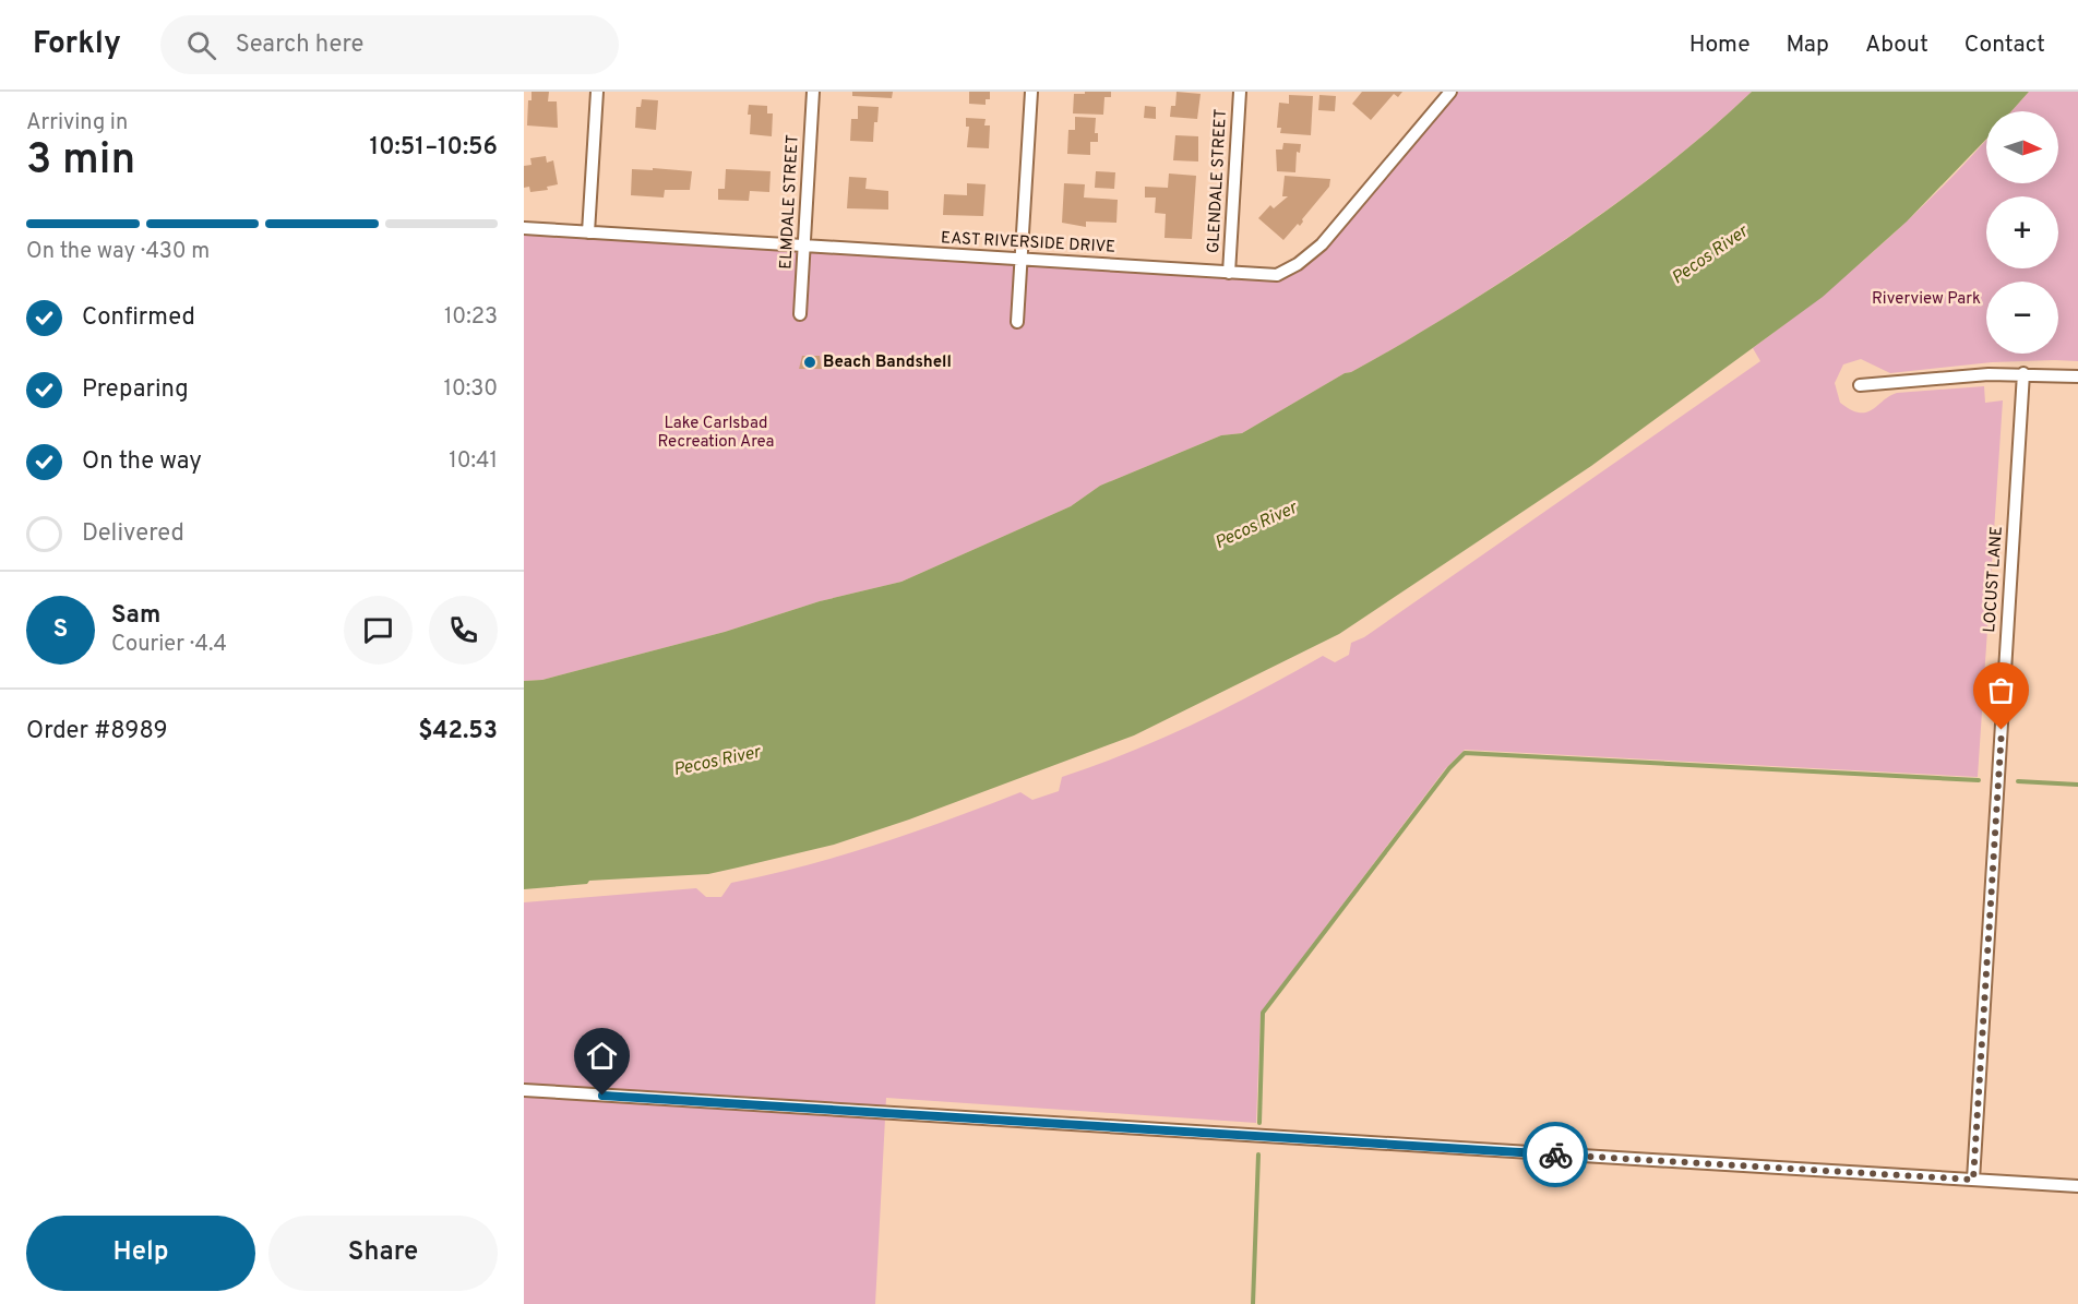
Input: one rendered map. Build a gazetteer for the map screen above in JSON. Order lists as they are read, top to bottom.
{
  "streets": {
    "street": [
      "GLENDALE STREET",
      "ELMDALE STREET",
      "EAST RIVERSIDE DRIVE",
      "LOCUST LANE"
    ]
  },
  "crossings": [
    ["GLENDALE STREET", "EAST RIVERSIDE DRIVE"],
    ["ELMDALE STREET", "EAST RIVERSIDE DRIVE"]
  ],
  "water": ["Pecos River"],
  "parks": ["Riverview Park", "Lake Carlsbad Recreation Area"],
  "places": ["Beach Bandshell"],
  "north": "right",
  "page": {
    "header": "Forkly",
    "search": "Search here",
    "nav": [
      "Home",
      "Map",
      "About",
      "Contact"
    ],
    "heading": ["3 min", "Arriving in", "10:51–10:56"],
    "panel": [
      "Sam",
      "Courier · 4.4",
      "Order #8989",
      "$42.53"
    ],
    "map_buttons": ["+", "−"],
    "bar": "On the way · 430 m",
    "list": [
      ["Confirmed", "10:23"],
      ["Preparing", "10:30"],
      ["On the way", "10:41"],
      "Delivered"
    ],
    "round": "S",
    "buttons": ["Help", "Share"]
  }
}
